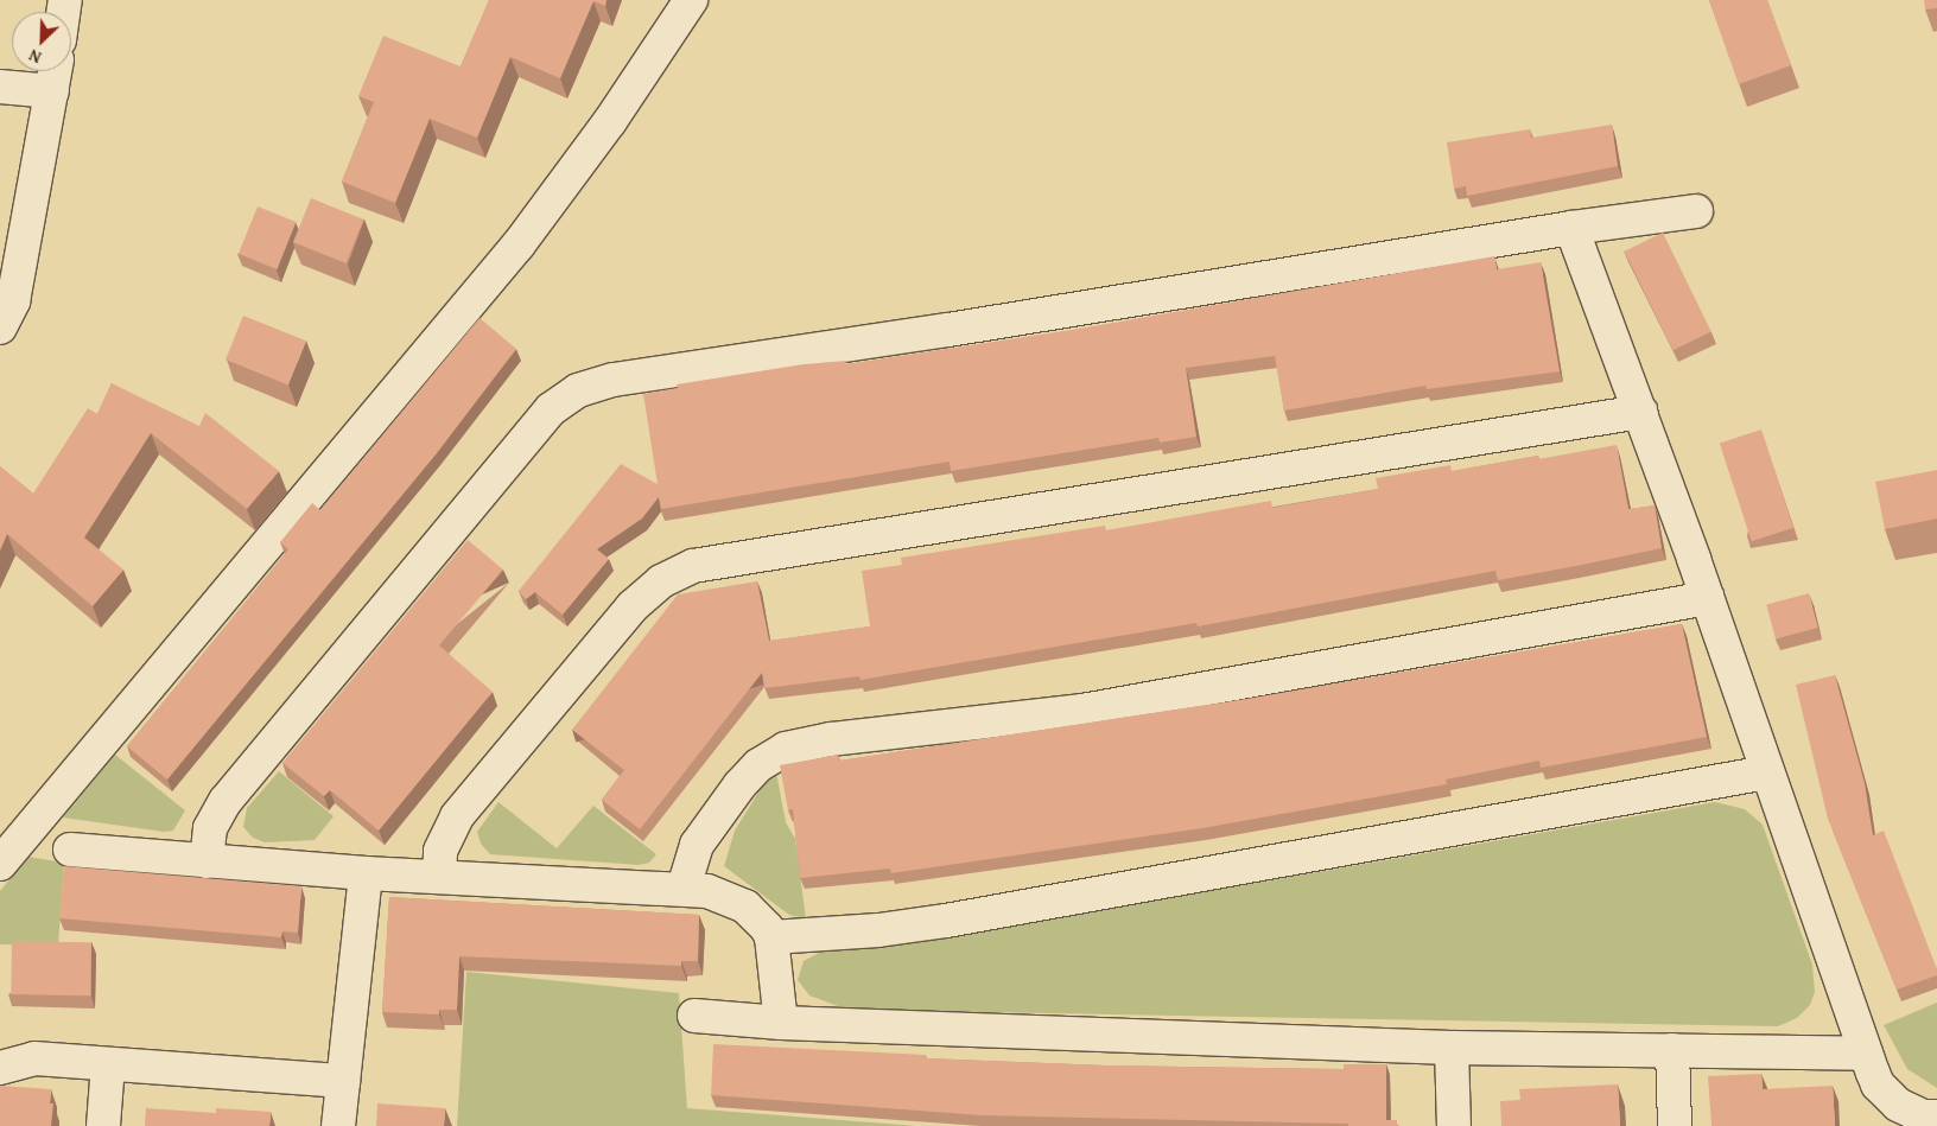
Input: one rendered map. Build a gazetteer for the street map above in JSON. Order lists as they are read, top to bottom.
{
  "north": "bottom left"
}
